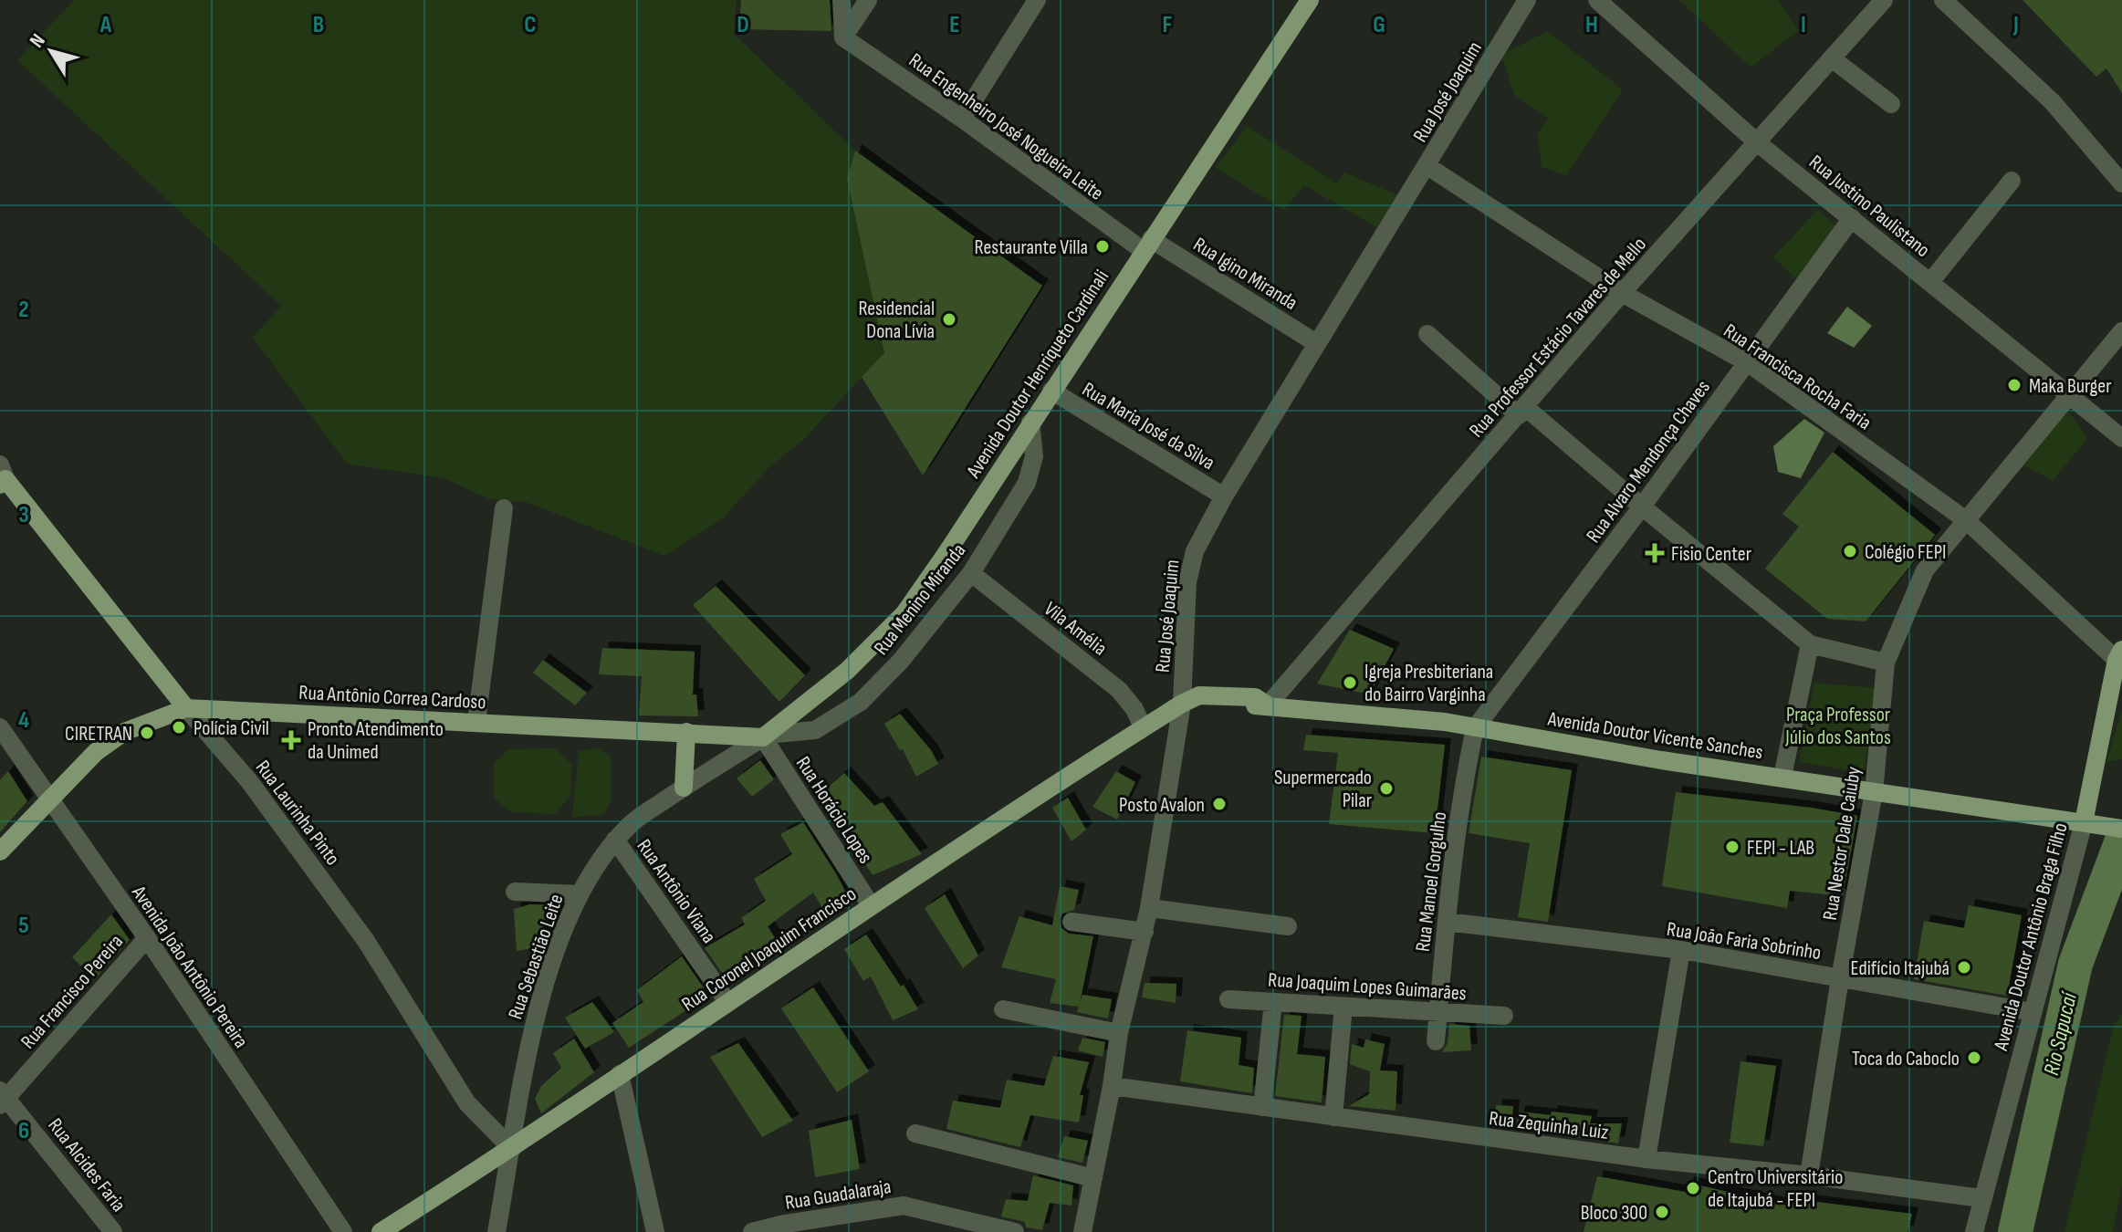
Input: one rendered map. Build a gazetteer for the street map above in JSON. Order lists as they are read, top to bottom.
{
  "streets": {
    "main road": [
      "Avenida Doutor Henriqueto Cardinali",
      "Rua Antônio Correa Cardoso",
      "Avenida Doutor Vicente Sanches",
      "Rua Laurinha Pinto",
      "Avenida Doutor Antônio Braga Filho",
      "Rua Coronel Joaquim Francisco"
    ],
    "street": [
      "Rua José Joaquim",
      "Rua Engenheiro José Nogueira Leite",
      "Rua Justino Paulistano",
      "Rua Igino Miranda",
      "Rua Professor Estácio Tavares de Mello",
      "Rua Francisca Rocha Faria",
      "Rua Maria José da Silva",
      "Rua Alvaro Mendonça Chaves",
      "Rua Menino Miranda",
      "Vila Amélia",
      "Rua Horácio Lopes",
      "Rua Nestor Dale Caiuby",
      "Rua Manoel Gorgulho",
      "Rua Antônio Viana",
      "Rua João Faria Sobrinho",
      "Rua Sebastião Leite",
      "Avenida João Antônio Pereira",
      "Rua Joaquim Lopes Guimarães",
      "Rua Francisco Pereira",
      "Rua Zequinha Luiz",
      "Rua Alcides Faria",
      "Rua Guadalaraja"
    ]
  },
  "crossings": [
    ["Rua José Joaquim", "Rua Igino Miranda"],
    ["Rua José Joaquim", "Rua Francisca Rocha Faria"],
    ["Rua José Joaquim", "Rua Maria José da Silva"],
    ["Rua José Joaquim", "Avenida Doutor Vicente Sanches"],
    ["Rua José Joaquim", "Rua Coronel Joaquim Francisco"],
    ["Rua José Joaquim", "Rua Zequinha Luiz"],
    ["Rua Engenheiro José Nogueira Leite", "Rua Igino Miranda"],
    ["Rua Engenheiro José Nogueira Leite", "Avenida Doutor Henriqueto Cardinali"],
    ["Rua Justino Paulistano", "Rua Professor Estácio Tavares de Mello"],
    ["Rua Justino Paulistano", "Rua Alvaro Mendonça Chaves"],
    ["Rua Justino Paulistano", "Rua Nestor Dale Caiuby"],
    ["Rua Igino Miranda", "Avenida Doutor Henriqueto Cardinali"],
    ["Rua Professor Estácio Tavares de Mello", "Rua Francisca Rocha Faria"],
    ["Rua Professor Estácio Tavares de Mello", "Avenida Doutor Vicente Sanches"],
    ["Avenida Doutor Henriqueto Cardinali", "Rua Maria José da Silva"],
    ["Avenida Doutor Henriqueto Cardinali", "Rua Menino Miranda"],
    ["Avenida Doutor Henriqueto Cardinali", "Rua Antônio Correa Cardoso"],
    ["Avenida Doutor Henriqueto Cardinali", "Rua Horácio Lopes"],
    ["Avenida Doutor Henriqueto Cardinali", "Rua Sebastião Leite"],
    ["Rua Francisca Rocha Faria", "Rua Alvaro Mendonça Chaves"],
    ["Rua Francisca Rocha Faria", "Rua Nestor Dale Caiuby"],
    ["Rua Francisca Rocha Faria", "Avenida Doutor Antônio Braga Filho"],
    ["Rua Alvaro Mendonça Chaves", "Avenida Doutor Vicente Sanches"],
    ["Rua Alvaro Mendonça Chaves", "Rua Manoel Gorgulho"],
    ["Rua Menino Miranda", "Vila Amélia"],
    ["Rua Menino Miranda", "Rua Antônio Correa Cardoso"],
    ["Rua Menino Miranda", "Rua Horácio Lopes"],
    ["Rua Menino Miranda", "Rua Sebastião Leite"],
    ["Vila Amélia", "Rua Coronel Joaquim Francisco"],
    ["Rua Antônio Correa Cardoso", "Rua Horácio Lopes"],
    ["Rua Antônio Correa Cardoso", "Rua Laurinha Pinto"],
    ["Rua Antônio Correa Cardoso", "Rua Sebastião Leite"],
    ["Rua Antônio Correa Cardoso", "Avenida João Antônio Pereira"],
    ["Avenida Doutor Vicente Sanches", "Rua Nestor Dale Caiuby"],
    ["Avenida Doutor Vicente Sanches", "Rua Manoel Gorgulho"],
    ["Avenida Doutor Vicente Sanches", "Avenida Doutor Antônio Braga Filho"],
    ["Avenida Doutor Vicente Sanches", "Rua Coronel Joaquim Francisco"],
    ["Rua Horácio Lopes", "Rua Coronel Joaquim Francisco"],
    ["Rua Horácio Lopes", "Rua Sebastião Leite"],
    ["Rua Laurinha Pinto", "Rua Coronel Joaquim Francisco"],
    ["Rua Laurinha Pinto", "Rua Sebastião Leite"],
    ["Rua Nestor Dale Caiuby", "Rua João Faria Sobrinho"],
    ["Rua Nestor Dale Caiuby", "Rua Zequinha Luiz"],
    ["Rua Manoel Gorgulho", "Rua João Faria Sobrinho"],
    ["Rua Manoel Gorgulho", "Rua Joaquim Lopes Guimarães"],
    ["Rua Antônio Viana", "Rua Coronel Joaquim Francisco"],
    ["Rua Antônio Viana", "Rua Sebastião Leite"],
    ["Avenida Doutor Antônio Braga Filho", "Rua João Faria Sobrinho"],
    ["Avenida Doutor Antônio Braga Filho", "Rua Zequinha Luiz"],
    ["Rua Coronel Joaquim Francisco", "Rua Sebastião Leite"],
    ["Avenida João Antônio Pereira", "Rua Francisco Pereira"],
    ["Rua Francisco Pereira", "Rua Alcides Faria"]
  ],
  "water": ["Rio Sapucaí"],
  "parks": ["Praça Professor Júlio dos Santos"],
  "places": {
    "other": [
      "Restaurante Villa",
      "Residencial Dona Lívia",
      "Maka Burger",
      "Colégio FEPI",
      "Igreja Presbiteriana do Bairro Varginha",
      "Polícia Civil",
      "CIRETRAN",
      "Supermercado Pilar",
      "Posto Avalon",
      "FEPI - LAB",
      "Edifício Itajubá",
      "Toca do Caboclo",
      "Centro Universitário de Itajubá - FEPI",
      "Bloco 300"
    ],
    "health": ["Fisio Center", "Pronto Atendimento da Unimed"]
  },
  "north": "top left",
  "grid": {
    "columns": [
      "A",
      "B",
      "C",
      "D",
      "E",
      "F",
      "G",
      "H",
      "I",
      "J"
    ],
    "rows": [
      "2",
      "3",
      "4",
      "5",
      "6"
    ]
  }
}
